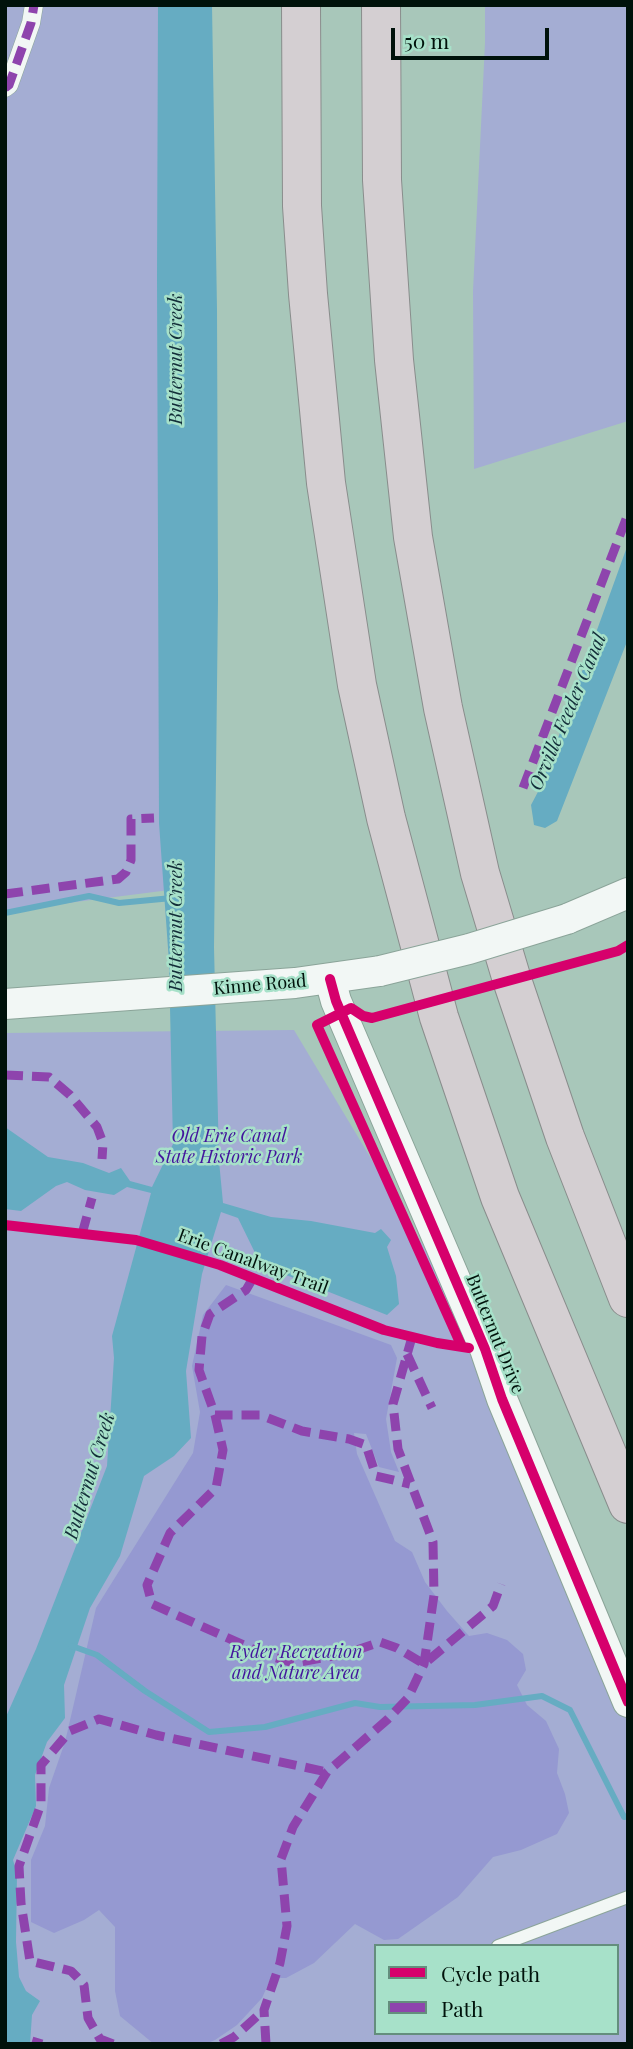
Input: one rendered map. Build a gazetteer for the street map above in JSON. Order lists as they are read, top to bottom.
{
  "streets": {
    "street": ["Kinne Road", "Butternut Drive"],
    "cycle path": ["Erie Canalway Trail"]
  },
  "crossings": [
    ["Kinne Road", "Butternut Drive"]
  ],
  "water": ["Butternut Creek", "Orville Feeder Canal"],
  "parks": ["Old Erie Canal State Historic Park", "Ryder Recreation and Nature Area"],
  "legend": ["Cycle path", "Path"],
  "scale_bar": "50 m"
}
